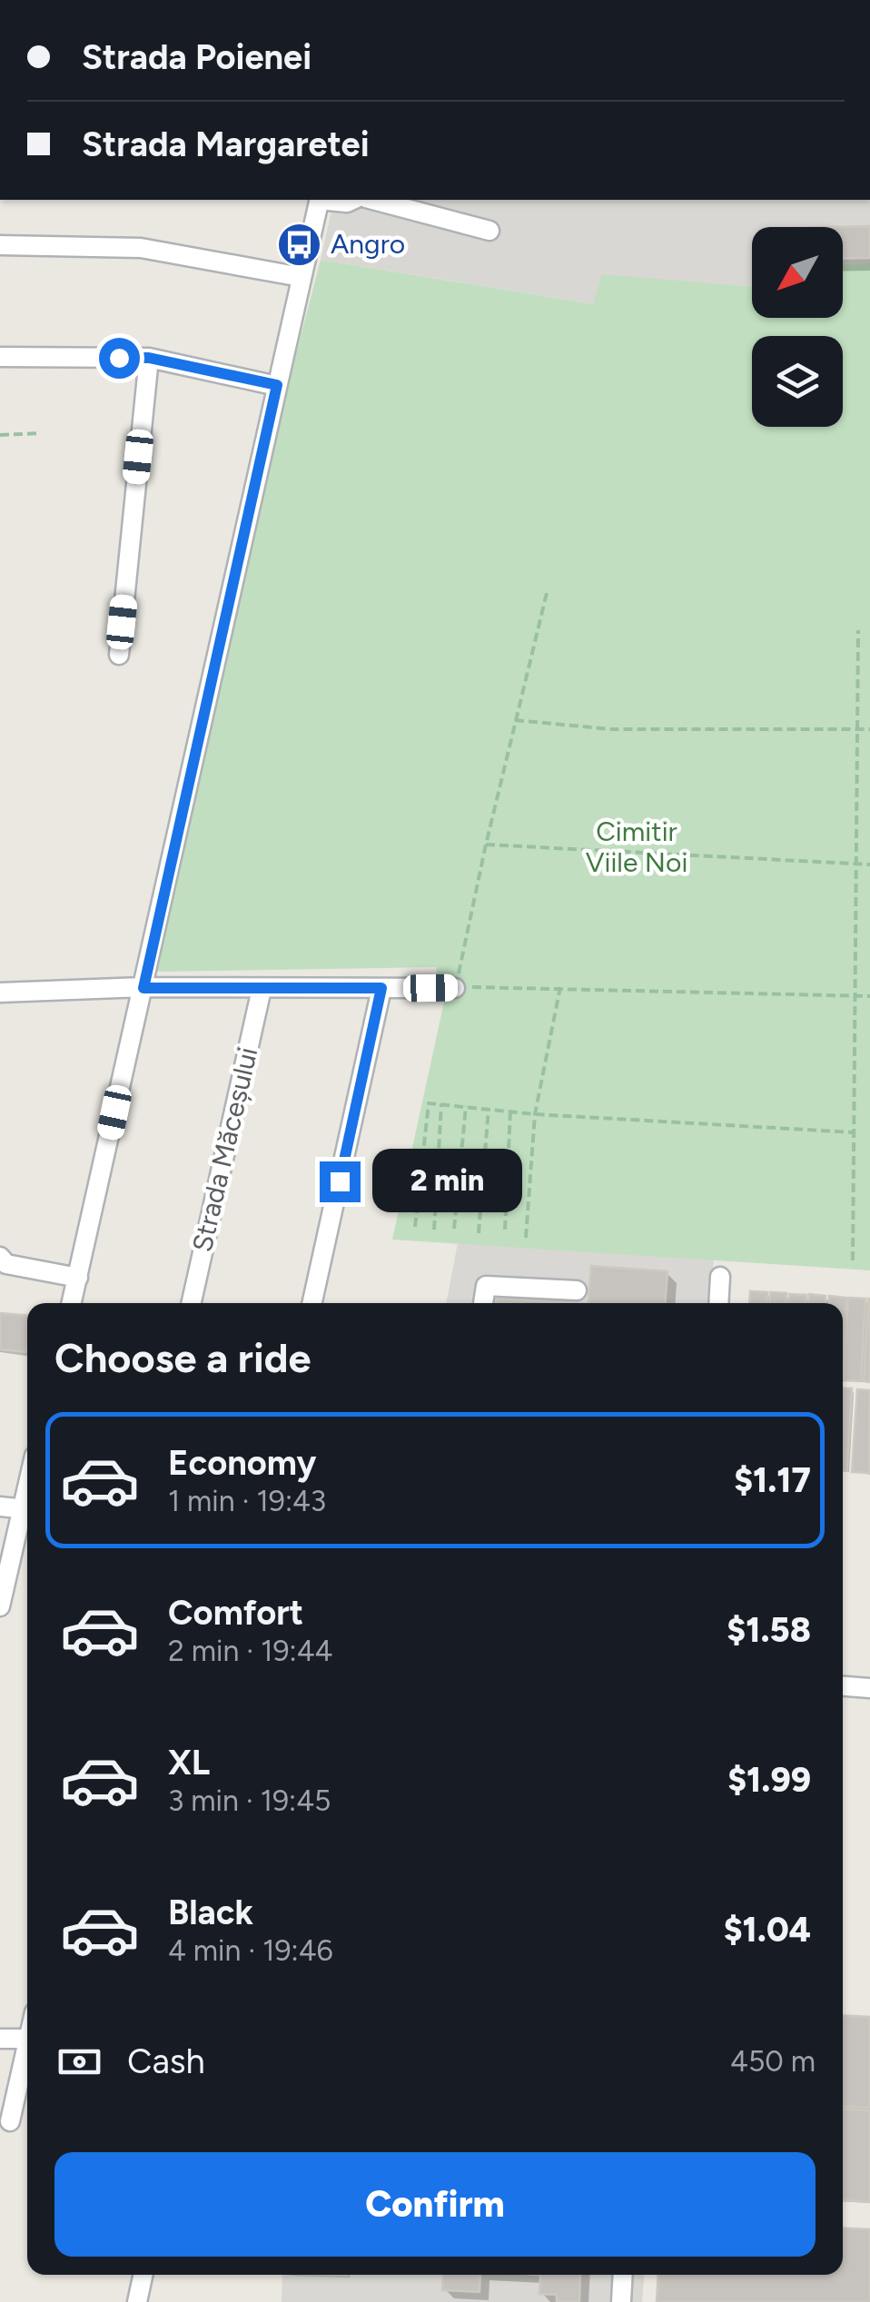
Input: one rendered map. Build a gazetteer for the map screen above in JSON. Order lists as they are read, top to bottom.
{
  "streets": {
    "street": ["Strada Măceșului"]
  },
  "parks": ["Cimitir Viile Noi"],
  "places": {
    "bus stop": ["Angro"]
  },
  "north": "bottom left",
  "page": {
    "banner": ["Strada Poienei", "Strada Margaretei"],
    "bubble": "2 min",
    "heading": "Choose a ride",
    "list": [
      {
        "name": "Economy",
        "note": "1 min · 19:43",
        "value": "$1.17"
      },
      {
        "name": "Comfort",
        "note": "2 min · 19:44",
        "value": "$1.58"
      },
      {
        "name": "XL",
        "note": "3 min · 19:45",
        "value": "$1.99"
      },
      {
        "name": "Black",
        "note": "4 min · 19:46",
        "value": "$1.04"
      }
    ],
    "pay": ["Cash", "450 m"],
    "buttons": "Confirm"
  }
}
